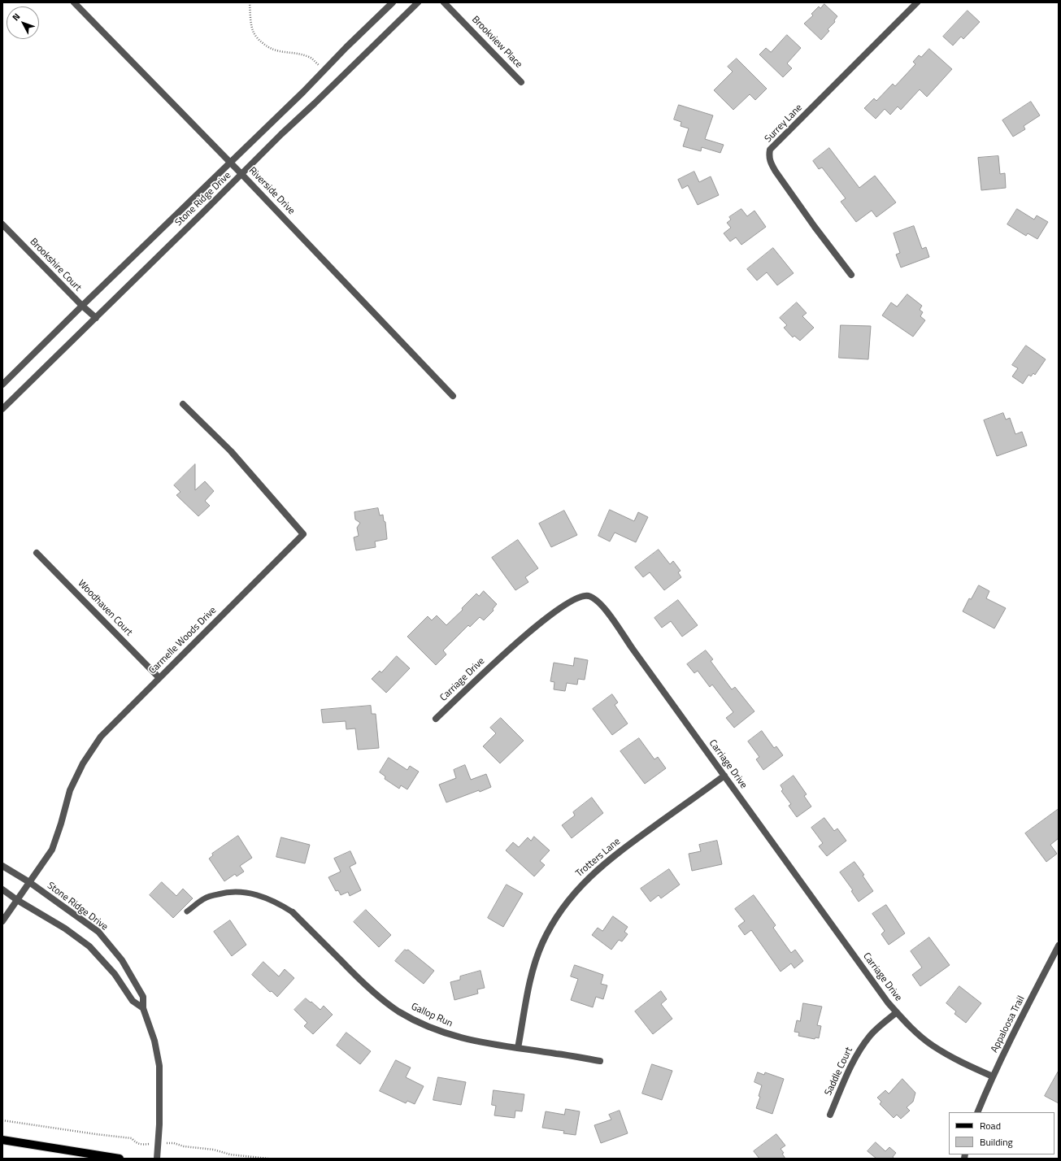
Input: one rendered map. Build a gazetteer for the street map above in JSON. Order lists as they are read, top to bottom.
{
  "streets": {
    "street": [
      "Brookview Place",
      "Surrey Lane",
      "Riverside Drive",
      "Stone Ridge Drive",
      "Brookshire Court",
      "Woodhaven Court",
      "Carmelle Woods Drive",
      "Carriage Drive",
      "Trotters Lane",
      "Gallop Run",
      "Appaloosa Trail",
      "Saddle Court"
    ]
  },
  "crossings": [
    ["Riverside Drive", "Stone Ridge Drive"],
    ["Stone Ridge Drive", "Brookshire Court"],
    ["Stone Ridge Drive", "Carmelle Woods Drive"],
    ["Woodhaven Court", "Carmelle Woods Drive"],
    ["Carriage Drive", "Trotters Lane"],
    ["Carriage Drive", "Appaloosa Trail"],
    ["Carriage Drive", "Saddle Court"],
    ["Trotters Lane", "Gallop Run"]
  ],
  "legend": ["Road", "Building"],
  "north": "top left"
}
